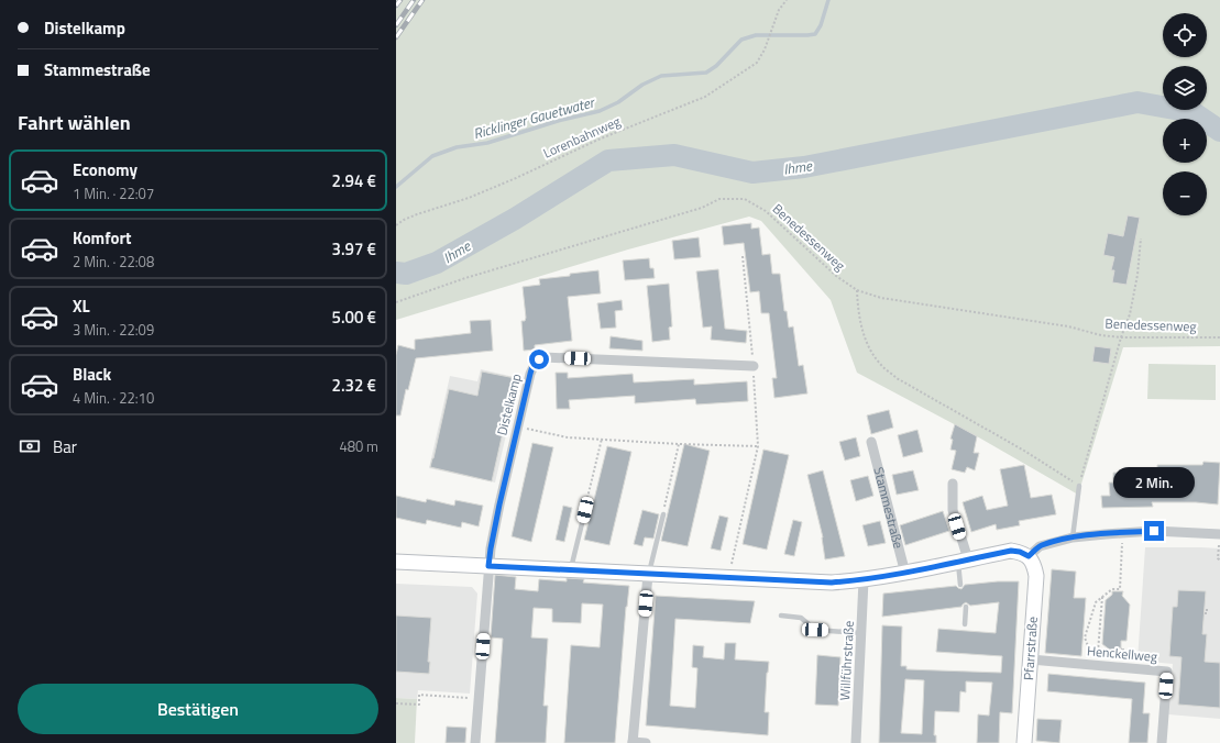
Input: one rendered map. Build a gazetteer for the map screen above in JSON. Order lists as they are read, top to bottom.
{
  "streets": {
    "street": [
      "Distelkamp",
      "Stammestraße",
      "Pfarrstraße",
      "Henckellweg",
      "Willführstraße"
    ],
    "path": ["Lorenbahnweg", "Benedessenweg"]
  },
  "crossings": [
    ["Pfarrstraße", "Henckellweg"]
  ],
  "water": ["Ricklinger Gauetwater", "Ihme"],
  "page": {
    "banner": ["Distelkamp", "Stammestraße"],
    "map_buttons": ["+", "−"],
    "heading": "Fahrt wählen",
    "list": [
      {
        "name": "Economy",
        "note": "1 Min. · 22:07",
        "value": "2.94 €"
      },
      {
        "name": "Komfort",
        "note": "2 Min. · 22:08",
        "value": "3.97 €"
      },
      {
        "name": "XL",
        "note": "3 Min. · 22:09",
        "value": "5.00 €"
      },
      {
        "name": "Black",
        "note": "4 Min. · 22:10",
        "value": "2.32 €"
      }
    ],
    "pay": ["Bar", "480 m"],
    "bubble": "2 Min.",
    "buttons": "Bestätigen"
  }
}
